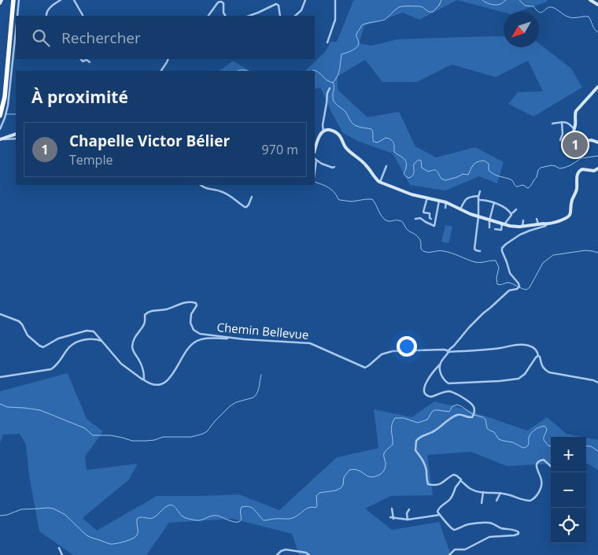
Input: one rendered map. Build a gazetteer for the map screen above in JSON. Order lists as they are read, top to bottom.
{
  "streets": {
    "street": ["Chemin Bellevue"]
  },
  "north": "bottom left",
  "page": {
    "search": "Rechercher",
    "heading": "À proximité",
    "list": [
      {
        "mark": "1",
        "name": "Chapelle Victor Bélier",
        "note": "Temple",
        "value": "970 m"
      }
    ],
    "pins": "1",
    "map_buttons": ["+", "−"]
  }
}
